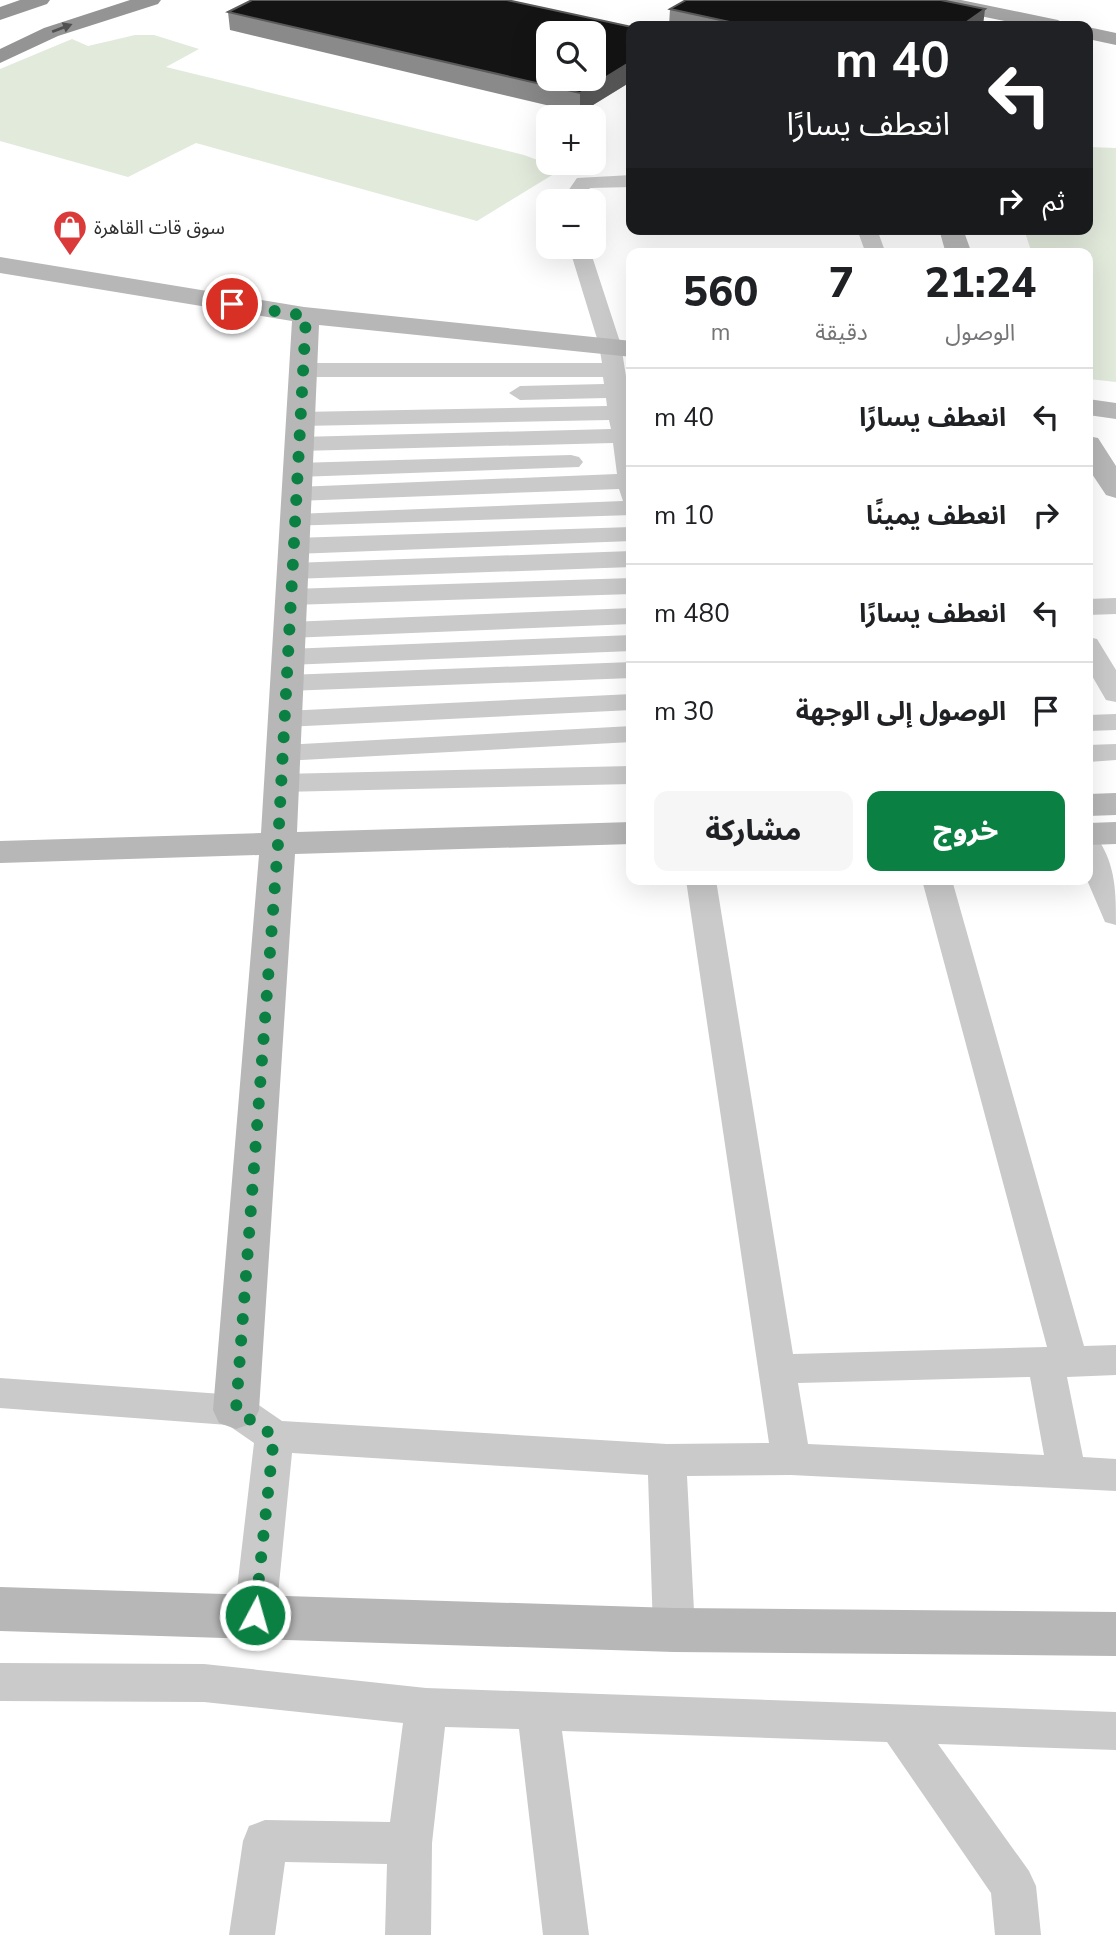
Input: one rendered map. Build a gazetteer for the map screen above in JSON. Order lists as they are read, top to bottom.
{
  "places": {
    "shop": ["سوق قات القاهرة"]
  },
  "page": {
    "map_buttons": ["+", "−"],
    "turn": ["40 m", "انعطف يسارًا"],
    "then": "ثم",
    "eta": [
      "21:24",
      "الوصول",
      "7",
      "دقيقة",
      "560",
      "m"
    ],
    "list": [
      {
        "name": "انعطف يسارًا",
        "value": "40 m"
      },
      {
        "name": "انعطف يمينًا",
        "value": "10 m"
      },
      {
        "name": "انعطف يسارًا",
        "value": "480 m"
      },
      {
        "name": "الوصول إلى الوجهة",
        "value": "30 m"
      }
    ],
    "buttons": ["خروج", "مشاركة"]
  }
}
